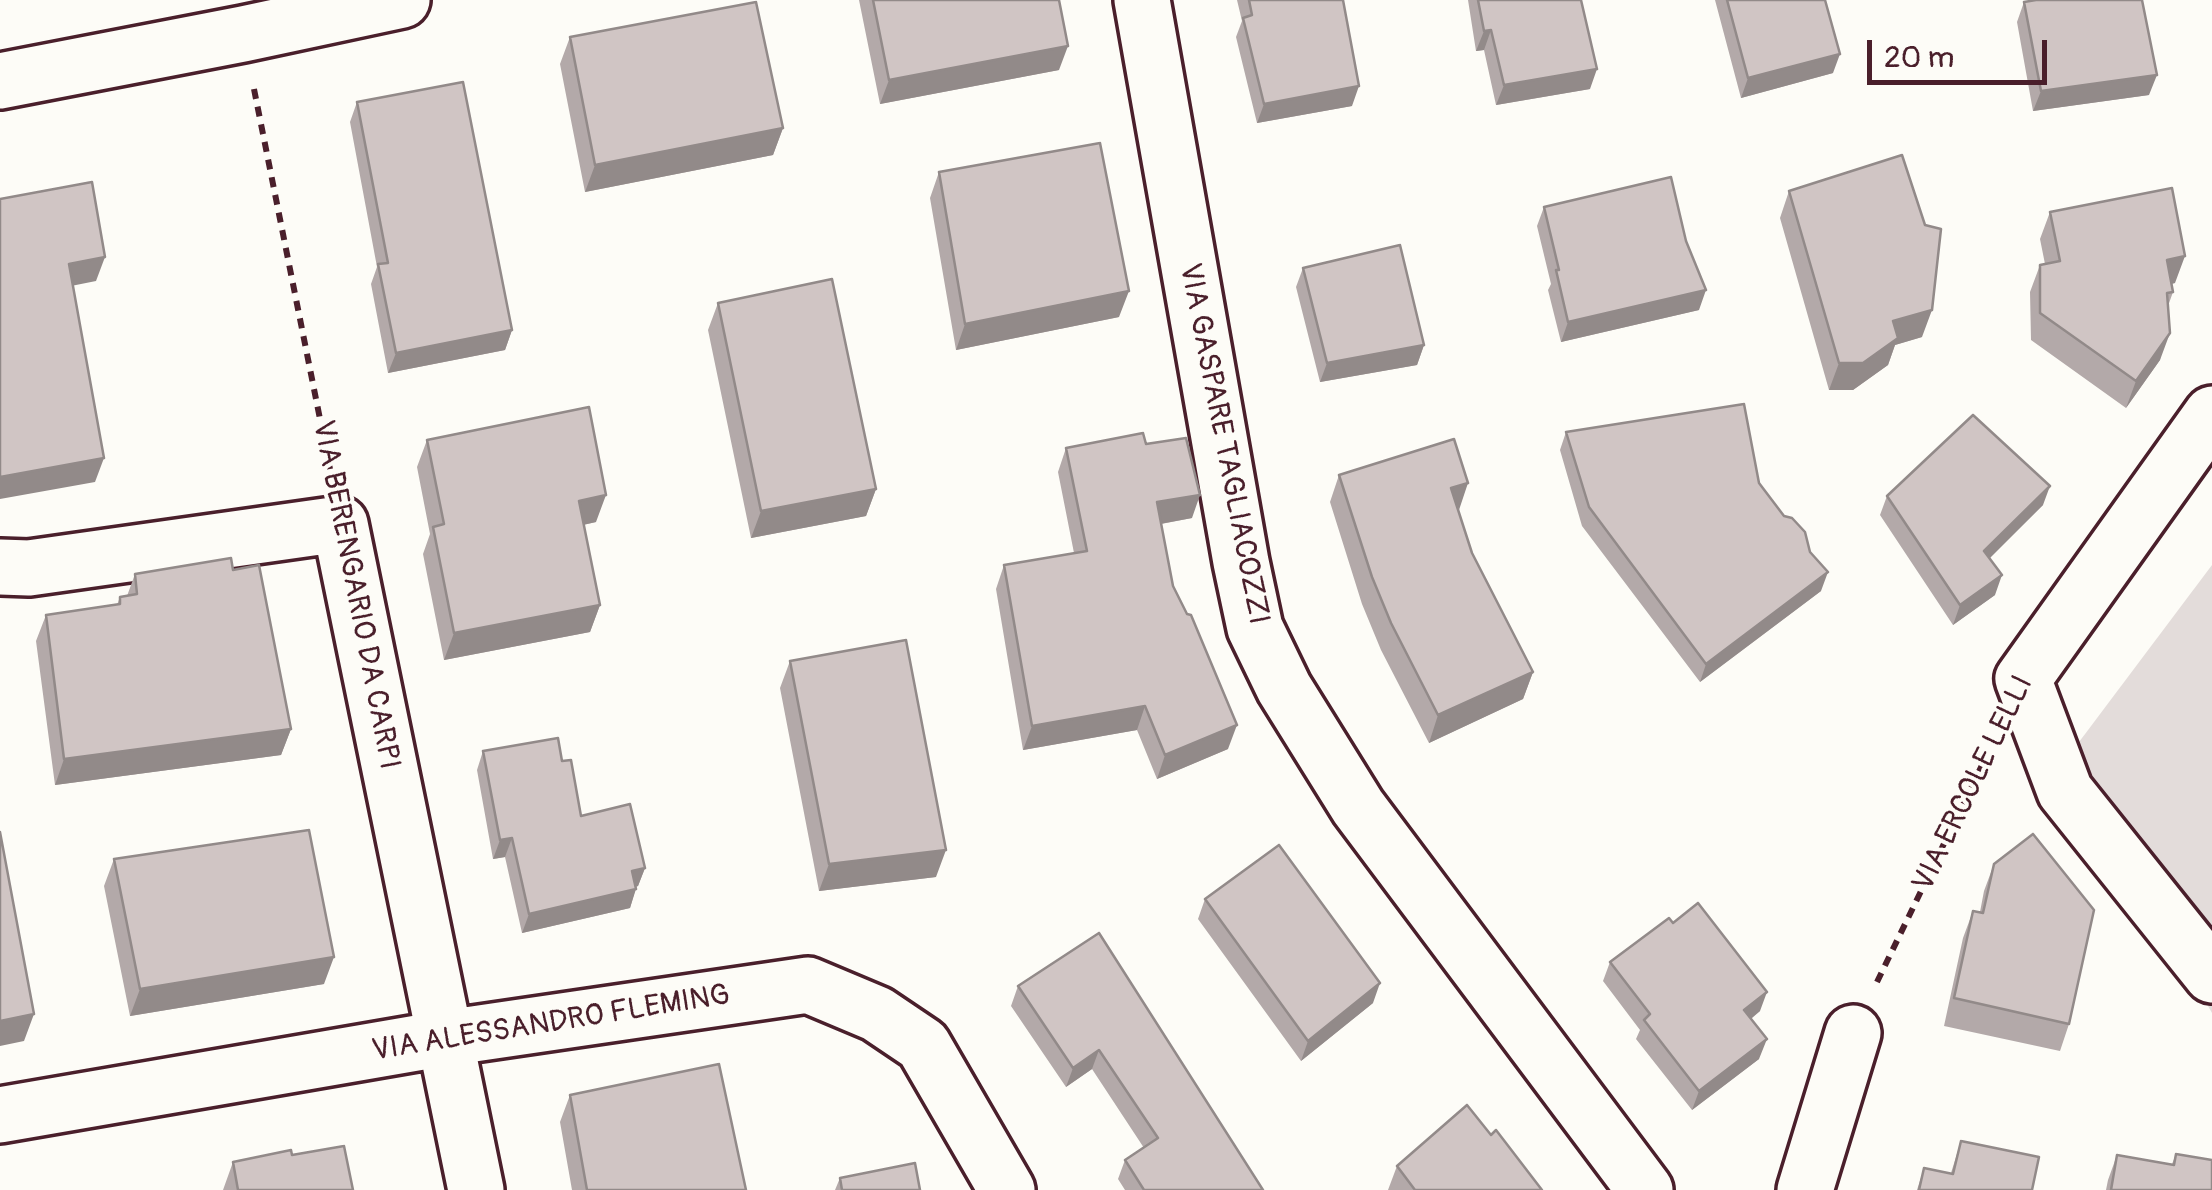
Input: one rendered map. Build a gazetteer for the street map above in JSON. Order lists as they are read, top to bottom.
{
  "streets": {
    "street": [
      "VIA GASPARE TAGLIACOZZI",
      "VIA BERENGARIO DA CARPI",
      "VIA ERCOLE LELLI",
      "VIA ALESSANDRO FLEMING"
    ]
  },
  "crossings": [
    ["VIA BERENGARIO DA CARPI", "VIA ALESSANDRO FLEMING"]
  ],
  "scale_bar": "20 m"
}
